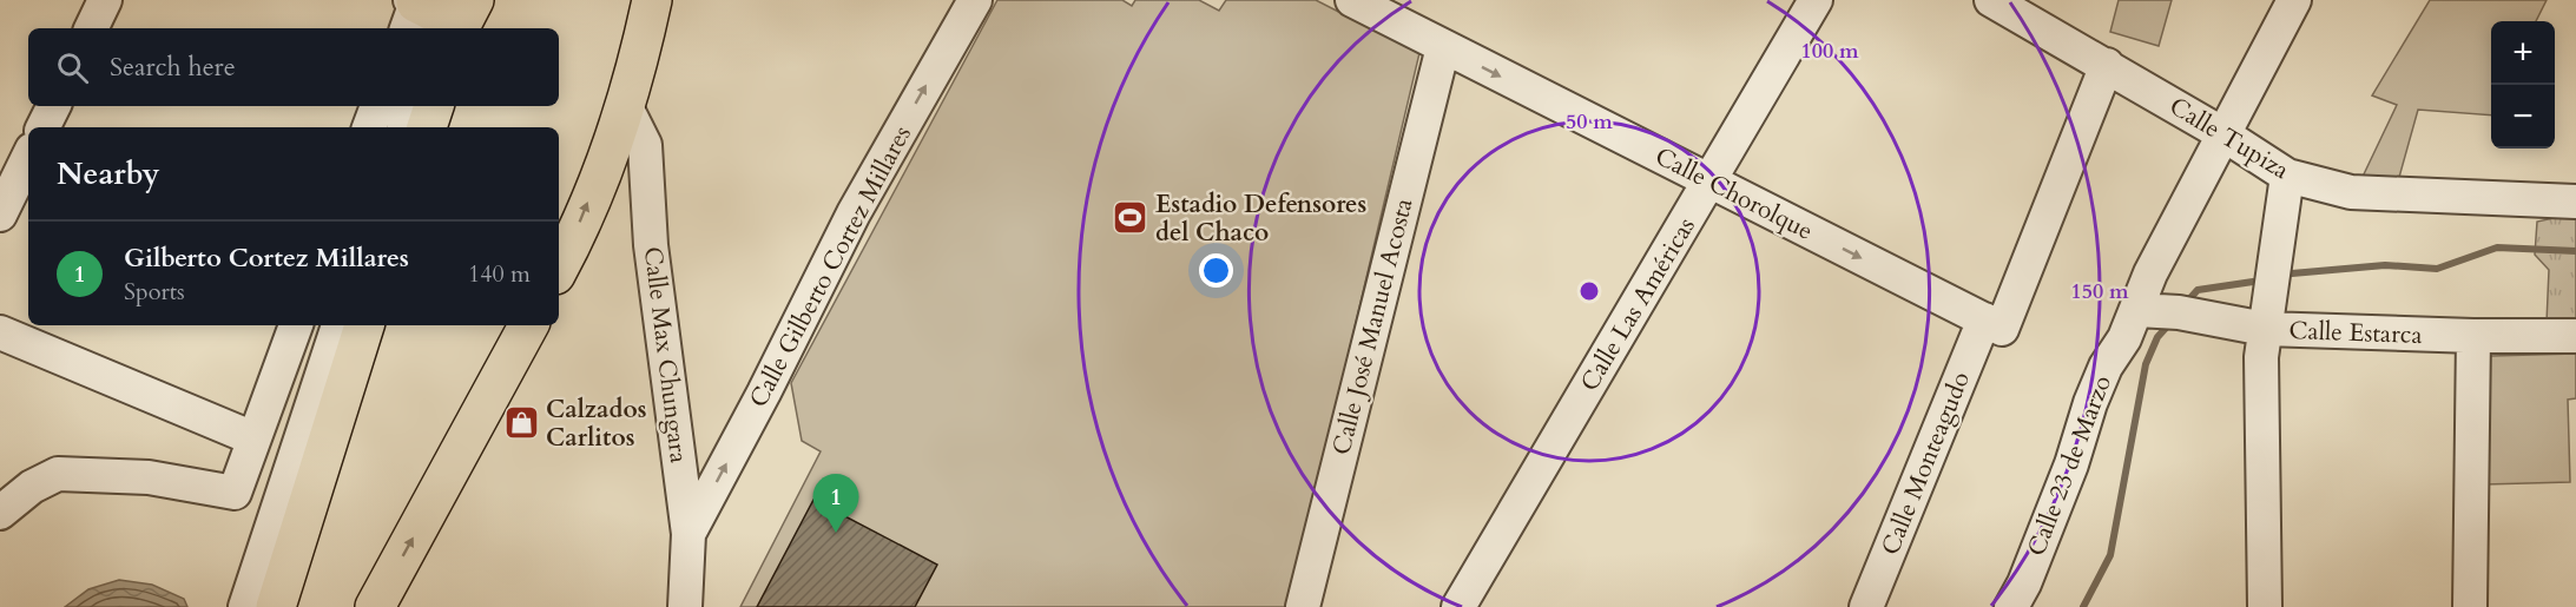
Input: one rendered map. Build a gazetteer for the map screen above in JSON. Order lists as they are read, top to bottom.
{
  "streets": {
    "street": [
      "Calle Tupiza",
      "Calle Chorolque",
      "Calle Gilberto Cortez Millares",
      "Calle Las Américas",
      "Calle José Manuel Acosta",
      "Calle Estarca",
      "Calle Max Chungara",
      "Calle Monteagudo",
      "Calle 23 de Marzo"
    ]
  },
  "crossings": [
    ["Calle Tupiza", "Calle Monteagudo"],
    ["Calle Tupiza", "Calle 23 de Marzo"],
    ["Calle Chorolque", "Calle Las Américas"],
    ["Calle Chorolque", "Calle José Manuel Acosta"],
    ["Calle Chorolque", "Calle Monteagudo"],
    ["Calle Gilberto Cortez Millares", "Calle Max Chungara"],
    ["Calle Estarca", "Calle 23 de Marzo"]
  ],
  "one_way": ["Calle Chorolque", "Calle Gilberto Cortez Millares"],
  "places": {
    "sports": ["Estadio Defensores del Chaco"],
    "shop": ["Calzados Carlitos"]
  },
  "page": {
    "map_buttons": ["+", "−"],
    "search": "Search here",
    "heading": "Nearby",
    "list": [
      {
        "mark": "1",
        "name": "Gilberto Cortez Millares",
        "note": "Sports",
        "value": "140 m"
      }
    ],
    "pins": "1"
  },
  "rings": ["100 m", "50 m", "150 m"]
}
